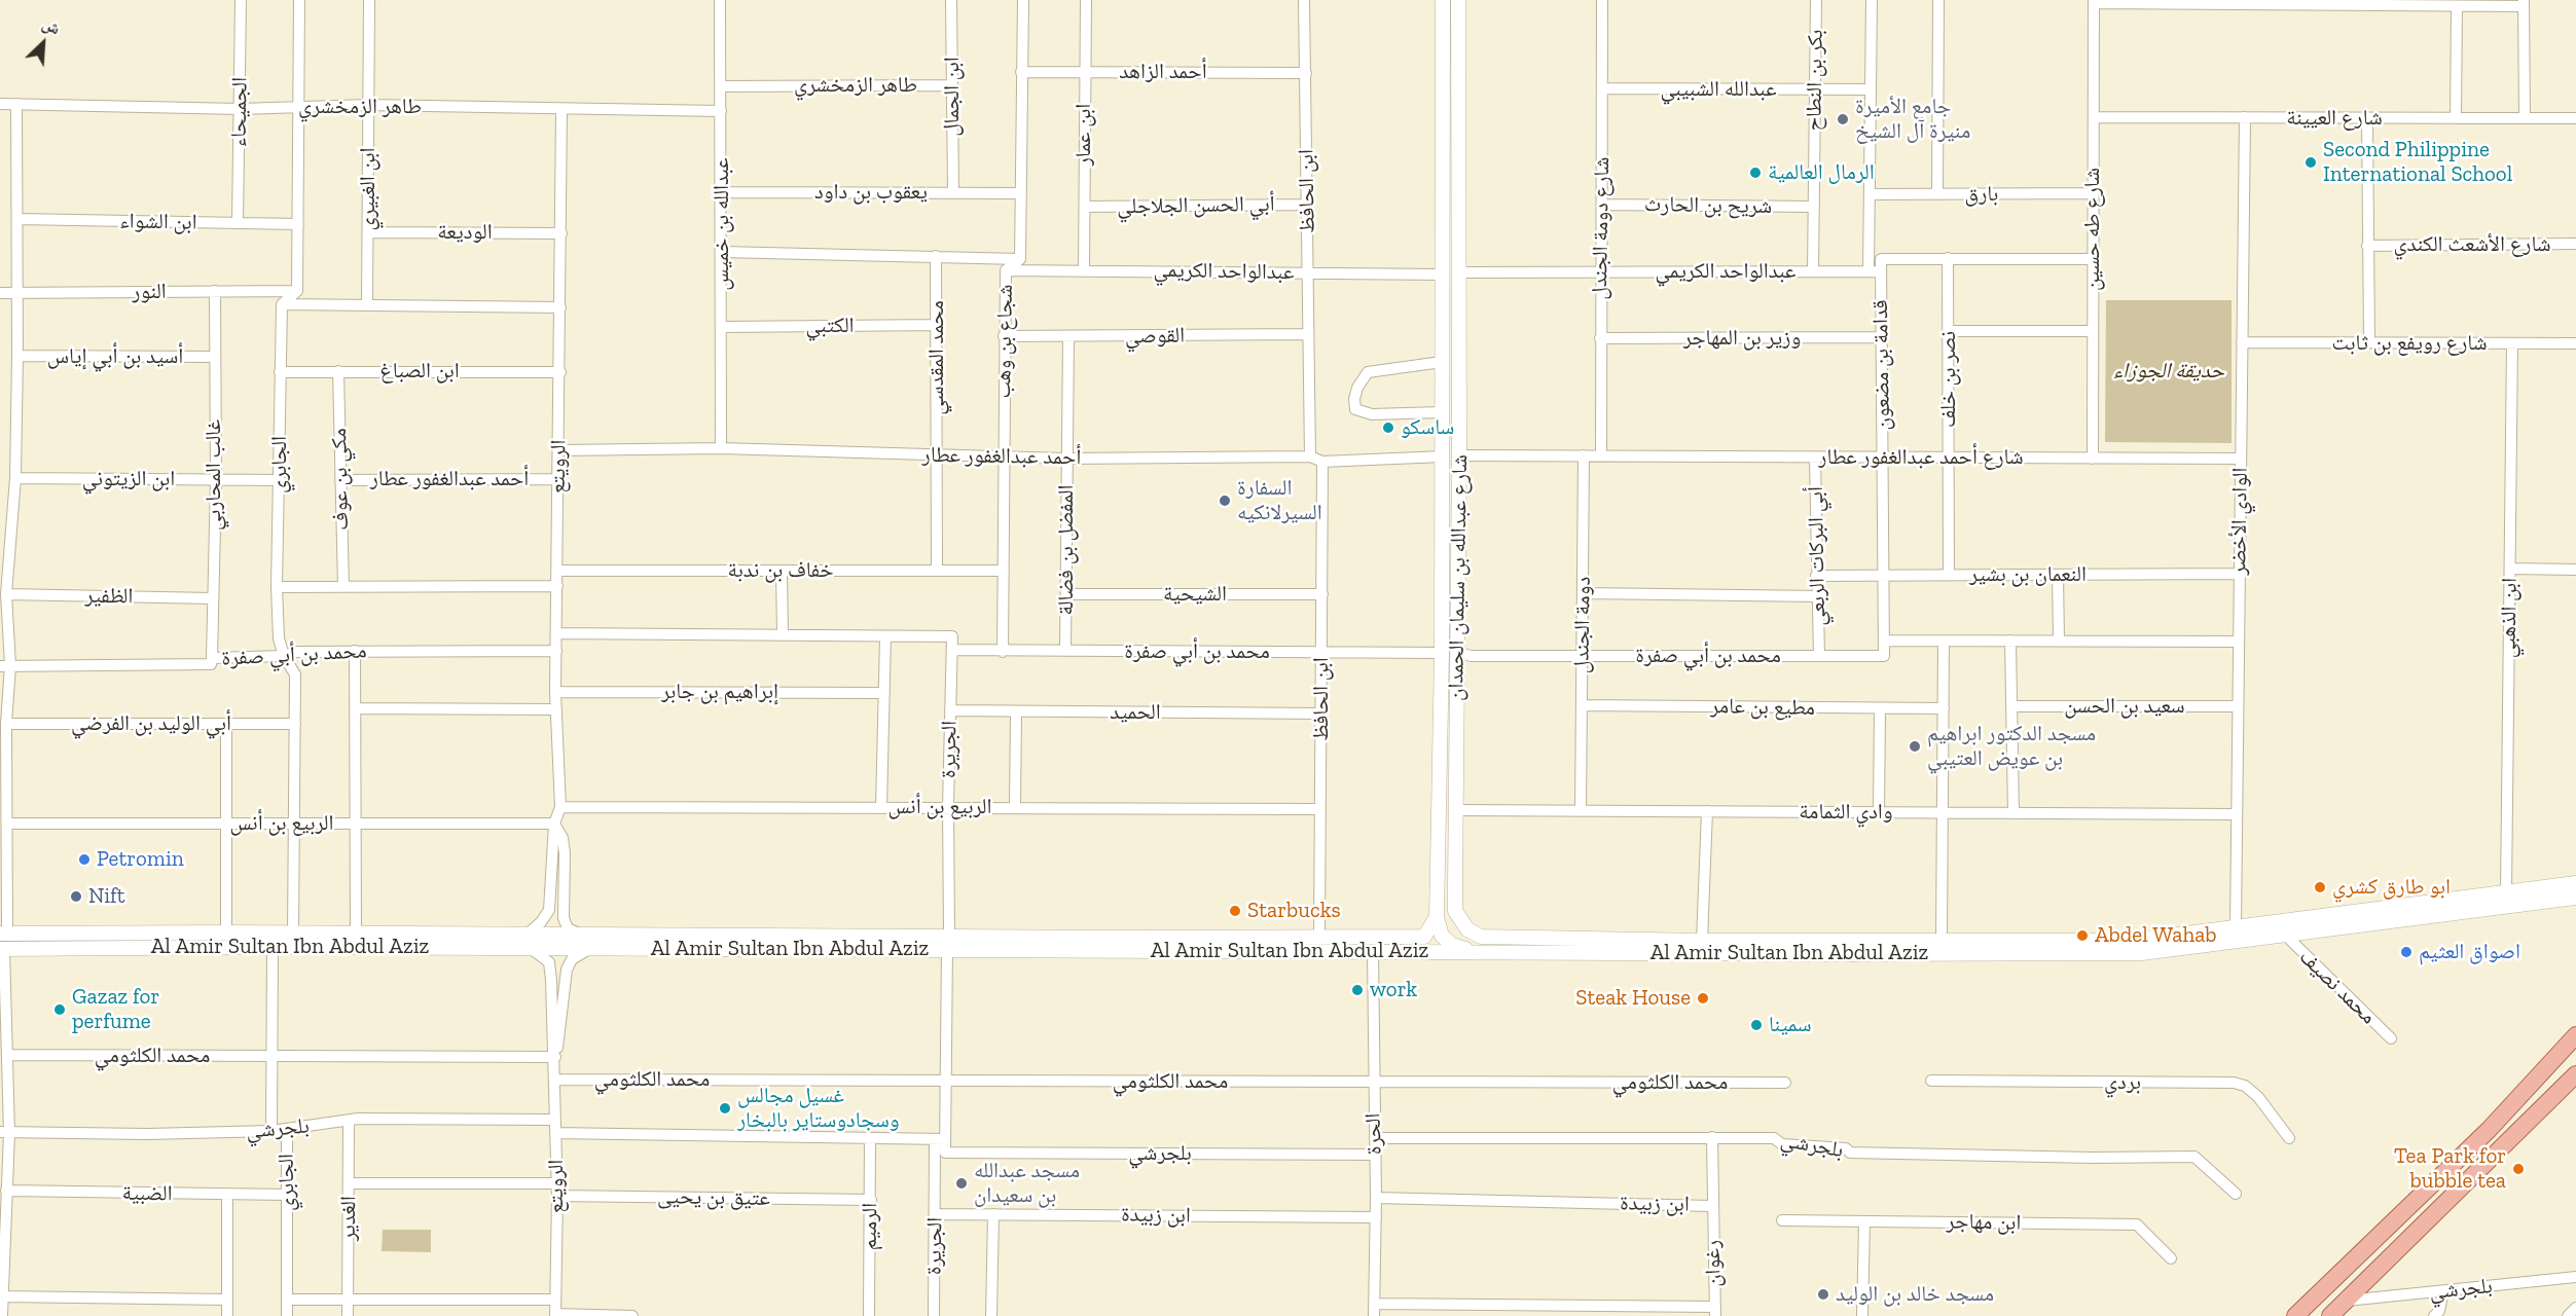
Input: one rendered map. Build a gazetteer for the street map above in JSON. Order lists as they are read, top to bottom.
{
  "streets": {
    "street": [
      "أحمد الزاهد",
      "بكر بن النطاح",
      "طاهر الزمخشري",
      "عبدالله الشبيبي",
      "ابن الجمال",
      "الجميحاء",
      "شارع العيينة",
      "ابن عمار",
      "ابن الغبيري",
      "ابن الحافظ",
      "يعقوب بن داود",
      "بارق",
      "أبي الحسن الجلاجلي",
      "شريح بن الحارث",
      "ابن الشواء",
      "عبدالله بن خميس",
      "شارع دومة الجندل",
      "شارع طه حسين",
      "الوديعة",
      "شارع الأشعث الكندي",
      "عبدالواحد الكريمي",
      "النور",
      "الكتبي",
      "القوصي",
      "وزير بن المهاجر",
      "شجاع بن وهب",
      "شارع رويفع بن ثابت",
      "أسيد بن أبي إياس",
      "محمد المقدسي",
      "قدامة بن مضعون",
      "ابن الصباغ",
      "نصر بن خلف",
      "أحمد عبدالغفور عطار",
      "شارع أحمد عبدالغفور عطار",
      "الجابري",
      "الرويتع",
      "غالب المحاربي",
      "ابن الزيتوني",
      "مكي بن عوف",
      "الوادي الأخضر",
      "المفضل بن فضالة",
      "أبي البركات الربعي",
      "خفاف بن ندبة",
      "النعمان بن بشير",
      "شارع عبدالله بن سليمان الحمدان",
      "الشيحية",
      "الظفير",
      "ابن الذهبي",
      "دومة الجندل",
      "محمد بن أبي صفرة",
      "إبراهيم بن جابر",
      "سعيد بن الحسن",
      "مطيع بن عامر",
      "الحميد",
      "أبي الوليد بن الفرضي",
      "الجريرة",
      "الربيع بن أنس",
      "وادي الثمامة",
      "Al Amir Sultan Ibn Abdul Aziz",
      "محمد نصيف",
      "محمد الكلثومي",
      "بردي",
      "بلجرشي",
      "الحرة",
      "الضبية",
      "عتيق بن يحيى",
      "ابن زبيدة",
      "الغدير",
      "ابن مهاجر",
      "الرميم",
      "رغوان"
    ]
  },
  "crossings": [
    ["أحمد الزاهد", "ابن عمار"],
    ["أحمد الزاهد", "ابن الحافظ"],
    ["أحمد الزاهد", "شجاع بن وهب"],
    ["بكر بن النطاح", "عبدالله الشبيبي"],
    ["بكر بن النطاح", "شريح بن الحارث"],
    ["بكر بن النطاح", "عبدالواحد الكريمي"],
    ["طاهر الزمخشري", "ابن الجمال"],
    ["طاهر الزمخشري", "الجميحاء"],
    ["طاهر الزمخشري", "ابن الغبيري"],
    ["طاهر الزمخشري", "عبدالله بن خميس"],
    ["طاهر الزمخشري", "الرويتع"],
    ["عبدالله الشبيبي", "شارع دومة الجندل"],
    ["عبدالله الشبيبي", "قدامة بن مضعون"],
    ["ابن الجمال", "يعقوب بن داود"],
    ["الجميحاء", "ابن الشواء"],
    ["شارع العيينة", "شارع طه حسين"],
    ["شارع العيينة", "الوادي الأخضر"],
    ["ابن عمار", "أبي الحسن الجلاجلي"],
    ["ابن عمار", "عبدالواحد الكريمي"],
    ["ابن الغبيري", "الوديعة"],
    ["ابن الحافظ", "أبي الحسن الجلاجلي"],
    ["ابن الحافظ", "عبدالواحد الكريمي"],
    ["ابن الحافظ", "القوصي"],
    ["ابن الحافظ", "أحمد عبدالغفور عطار"],
    ["ابن الحافظ", "الشيحية"],
    ["ابن الحافظ", "محمد بن أبي صفرة"],
    ["ابن الحافظ", "الحميد"],
    ["ابن الحافظ", "الربيع بن أنس"],
    ["ابن الحافظ", "Al Amir Sultan Ibn Abdul Aziz"],
    ["يعقوب بن داود", "عبدالله بن خميس"],
    ["يعقوب بن داود", "شجاع بن وهب"],
    ["بارق", "شارع طه حسين"],
    ["بارق", "قدامة بن مضعون"],
    ["شريح بن الحارث", "شارع دومة الجندل"],
    ["عبدالله بن خميس", "الكتبي"],
    ["عبدالله بن خميس", "أحمد عبدالغفور عطار"],
    ["شارع دومة الجندل", "عبدالواحد الكريمي"],
    ["شارع دومة الجندل", "وزير بن المهاجر"],
    ["شارع دومة الجندل", "شارع أحمد عبدالغفور عطار"],
    ["شارع طه حسين", "شارع أحمد عبدالغفور عطار"],
    ["الوديعة", "الرويتع"],
    ["عبدالواحد الكريمي", "شجاع بن وهب"],
    ["عبدالواحد الكريمي", "قدامة بن مضعون"],
    ["عبدالواحد الكريمي", "شارع عبدالله بن سليمان الحمدان"],
    ["النور", "غالب المحاربي"],
    ["الكتبي", "محمد المقدسي"],
    ["القوصي", "شجاع بن وهب"],
    ["القوصي", "المفضل بن فضالة"],
    ["وزير بن المهاجر", "قدامة بن مضعون"],
    ["شجاع بن وهب", "أحمد عبدالغفور عطار"],
    ["شجاع بن وهب", "خفاف بن ندبة"],
    ["شجاع بن وهب", "محمد بن أبي صفرة"],
    ["شارع رويفع بن ثابت", "الوادي الأخضر"],
    ["شارع رويفع بن ثابت", "ابن الذهبي"],
    ["أسيد بن أبي إياس", "غالب المحاربي"],
    ["محمد المقدسي", "أحمد عبدالغفور عطار"],
    ["محمد المقدسي", "خفاف بن ندبة"],
    ["قدامة بن مضعون", "نصر بن خلف"],
    ["قدامة بن مضعون", "شارع أحمد عبدالغفور عطار"],
    ["قدامة بن مضعون", "النعمان بن بشير"],
    ["قدامة بن مضعون", "محمد بن أبي صفرة"],
    ["ابن الصباغ", "الجابري"],
    ["ابن الصباغ", "الرويتع"],
    ["ابن الصباغ", "مكي بن عوف"],
    ["نصر بن خلف", "شارع أحمد عبدالغفور عطار"],
    ["نصر بن خلف", "النعمان بن بشير"],
    ["أحمد عبدالغفور عطار", "الرويتع"],
    ["أحمد عبدالغفور عطار", "مكي بن عوف"],
    ["أحمد عبدالغفور عطار", "المفضل بن فضالة"],
    ["أحمد عبدالغفور عطار", "شارع عبدالله بن سليمان الحمدان"],
    ["شارع أحمد عبدالغفور عطار", "الوادي الأخضر"],
    ["شارع أحمد عبدالغفور عطار", "أبي البركات الربعي"],
    ["الجابري", "ابن الزيتوني"],
    ["الجابري", "محمد بن أبي صفرة"],
    ["الجابري", "أبي الوليد بن الفرضي"],
    ["الجابري", "الربيع بن أنس"],
    ["الجابري", "Al Amir Sultan Ibn Abdul Aziz"],
    ["الجابري", "محمد الكلثومي"],
    ["الجابري", "بلجرشي"],
    ["الجابري", "الضبية"],
    ["الرويتع", "خفاف بن ندبة"],
    ["الرويتع", "محمد بن أبي صفرة"],
    ["الرويتع", "إبراهيم بن جابر"],
    ["الرويتع", "الربيع بن أنس"],
    ["الرويتع", "Al Amir Sultan Ibn Abdul Aziz"],
    ["الرويتع", "محمد الكلثومي"],
    ["الرويتع", "بلجرشي"],
    ["الرويتع", "عتيق بن يحيى"],
    ["غالب المحاربي", "ابن الزيتوني"],
    ["غالب المحاربي", "الظفير"],
    ["غالب المحاربي", "محمد بن أبي صفرة"],
    ["الوادي الأخضر", "النعمان بن بشير"],
    ["الوادي الأخضر", "سعيد بن الحسن"],
    ["الوادي الأخضر", "وادي الثمامة"],
    ["الوادي الأخضر", "Al Amir Sultan Ibn Abdul Aziz"],
    ["المفضل بن فضالة", "الشيحية"],
    ["المفضل بن فضالة", "محمد بن أبي صفرة"],
    ["أبي البركات الربعي", "النعمان بن بشير"],
    ["أبي البركات الربعي", "محمد بن أبي صفرة"],
    ["شارع عبدالله بن سليمان الحمدان", "محمد بن أبي صفرة"],
    ["شارع عبدالله بن سليمان الحمدان", "وادي الثمامة"],
    ["شارع عبدالله بن سليمان الحمدان", "Al Amir Sultan Ibn Abdul Aziz"],
    ["ابن الذهبي", "Al Amir Sultan Ibn Abdul Aziz"],
    ["دومة الجندل", "محمد بن أبي صفرة"],
    ["دومة الجندل", "مطيع بن عامر"],
    ["دومة الجندل", "وادي الثمامة"],
    ["محمد بن أبي صفرة", "الجريرة"],
    ["الحميد", "الجريرة"],
    ["الجريرة", "الربيع بن أنس"],
    ["الجريرة", "Al Amir Sultan Ibn Abdul Aziz"],
    ["الجريرة", "محمد الكلثومي"],
    ["الجريرة", "بلجرشي"],
    ["الجريرة", "ابن زبيدة"],
    ["Al Amir Sultan Ibn Abdul Aziz", "محمد نصيف"],
    ["Al Amir Sultan Ibn Abdul Aziz", "الحرة"],
    ["محمد الكلثومي", "الحرة"],
    ["بلجرشي", "الحرة"],
    ["بلجرشي", "الغدير"],
    ["بلجرشي", "رغوان"],
    ["الحرة", "ابن زبيدة"],
    ["عتيق بن يحيى", "الرميم"],
    ["ابن زبيدة", "رغوان"]
  ],
  "parks": ["حديقة الجوزاء"],
  "places": [
    "جامع الأميرة منيرة آل الشيخ",
    "Second Philippine International School",
    "الرمال العالمية",
    "ساسكو",
    "السفارة السيرلانكيه",
    "مسجد الدكتور ابراهيم بن عويض العتيبي",
    "Petromin",
    "ابو طارق كشري",
    "Nift",
    "Starbucks",
    "Abdel Wahab",
    "اصواق العثيم",
    "work",
    "Steak House",
    "Gazaz for perfume",
    "سمينا",
    "غسيل مجالس وسجادوستاير بالبخار",
    "Tea Park for bubble tea",
    "مسجد عبدالله بن سعيدان",
    "مسجد خالد بن الوليد"
  ],
  "north": "top right"
}
